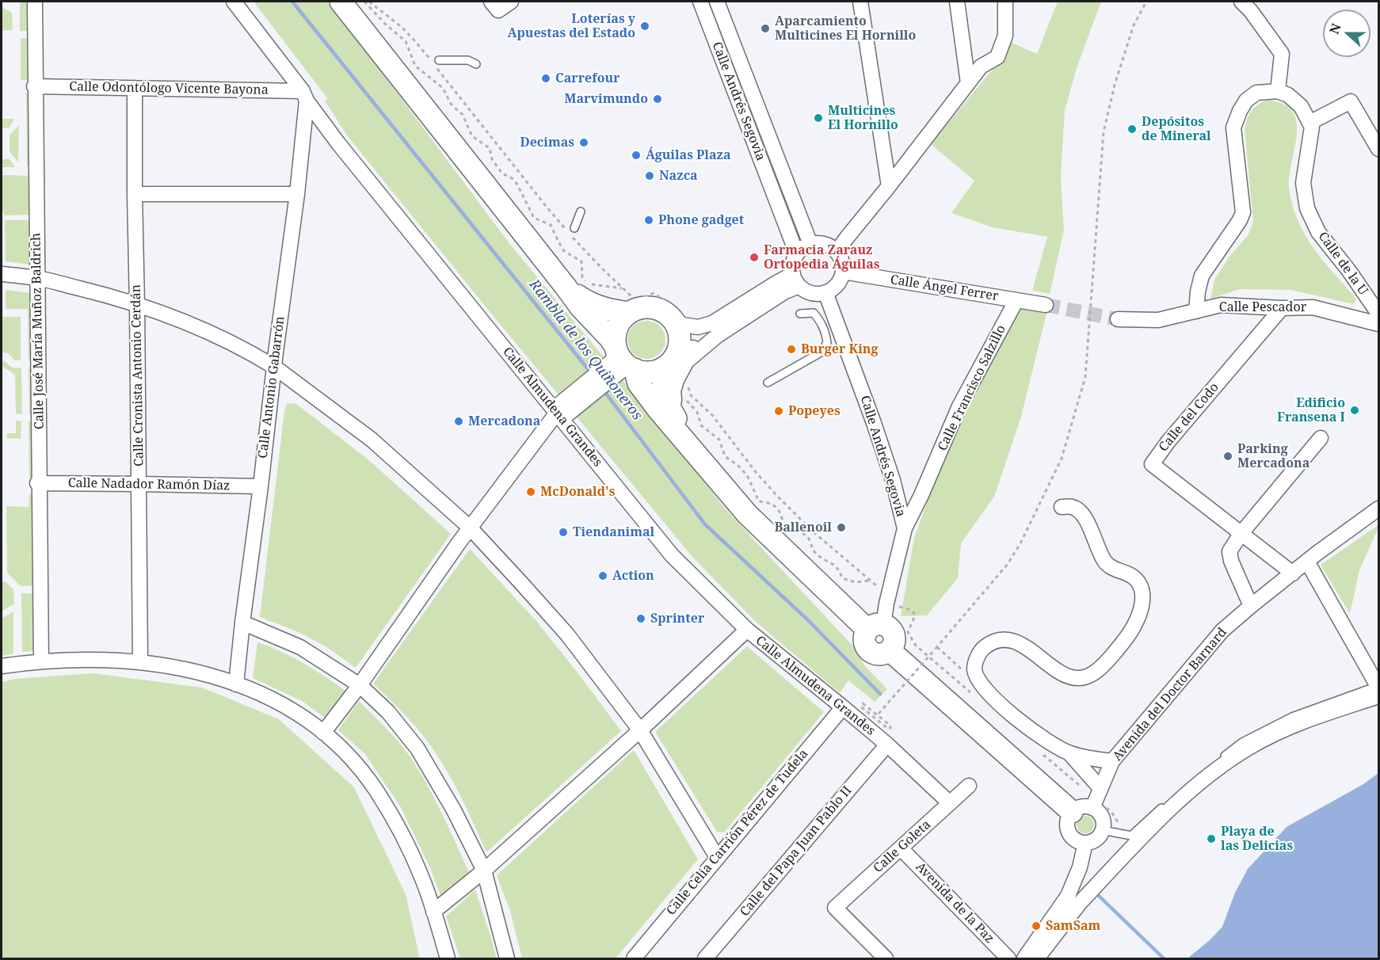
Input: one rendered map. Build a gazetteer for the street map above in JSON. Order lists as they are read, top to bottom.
{
  "streets": {
    "street": [
      "Calle Odontólogo Vicente Bayona",
      "Calle Andrés Segovia",
      "Calle de la U",
      "Calle Ángel Ferrer",
      "Calle Pescador",
      "Calle José María Muñoz Baldrich",
      "Calle Cronista Antonio Cerdán",
      "Calle Antonio Gabarrón",
      "Calle Francisco Salzillo",
      "Calle Almudena Grandes",
      "Calle del Codo",
      "Calle Nadador Ramón Díaz",
      "Avenida del Doctor Barnard",
      "Calle Celia Carrión Pérez de Tudela",
      "Calle Goleta",
      "Calle del Papa Juan Pablo II",
      "Avenida de la Paz"
    ]
  },
  "crossings": [
    ["Calle Odontólogo Vicente Bayona", "Calle José María Muñoz Baldrich"],
    ["Calle Odontólogo Vicente Bayona", "Calle Cronista Antonio Cerdán"],
    ["Calle Odontólogo Vicente Bayona", "Calle Antonio Gabarrón"],
    ["Calle Odontólogo Vicente Bayona", "Calle Almudena Grandes"],
    ["Calle Andrés Segovia", "Calle Ángel Ferrer"],
    ["Calle Andrés Segovia", "Calle Francisco Salzillo"],
    ["Calle Ángel Ferrer", "Calle Francisco Salzillo"],
    ["Calle Pescador", "Calle del Codo"],
    ["Calle José María Muñoz Baldrich", "Calle Nadador Ramón Díaz"],
    ["Calle Cronista Antonio Cerdán", "Calle Nadador Ramón Díaz"],
    ["Calle Antonio Gabarrón", "Calle Almudena Grandes"],
    ["Calle Antonio Gabarrón", "Calle Nadador Ramón Díaz"],
    ["Calle Almudena Grandes", "Calle Celia Carrión Pérez de Tudela"],
    ["Calle Almudena Grandes", "Calle Goleta"],
    ["Calle Almudena Grandes", "Calle del Papa Juan Pablo II"],
    ["Calle del Codo", "Avenida del Doctor Barnard"],
    ["Calle Goleta", "Avenida de la Paz"]
  ],
  "water": ["Rambla de los Quiñoneros"],
  "places": [
    "Loterías y Apuestas del Estado",
    "Aparcamiento Multicines El Hornillo",
    "Carrefour",
    "Marvimundo",
    "Multicines El Hornillo",
    "Depósitos de Mineral",
    "Decimas",
    "Águilas Plaza",
    "Nazca",
    "Phone gadget",
    "Farmacia Zarauz Ortopedia Águilas",
    "Burger King",
    "Edificio Fransena I",
    "Popeyes",
    "Mercadona",
    "Parking Mercadona",
    "McDonald's",
    "Ballenoil",
    "Tiendanimal",
    "Action",
    "Sprinter",
    "Playa de las Delicias",
    "SamSam"
  ],
  "north": "left"
}
